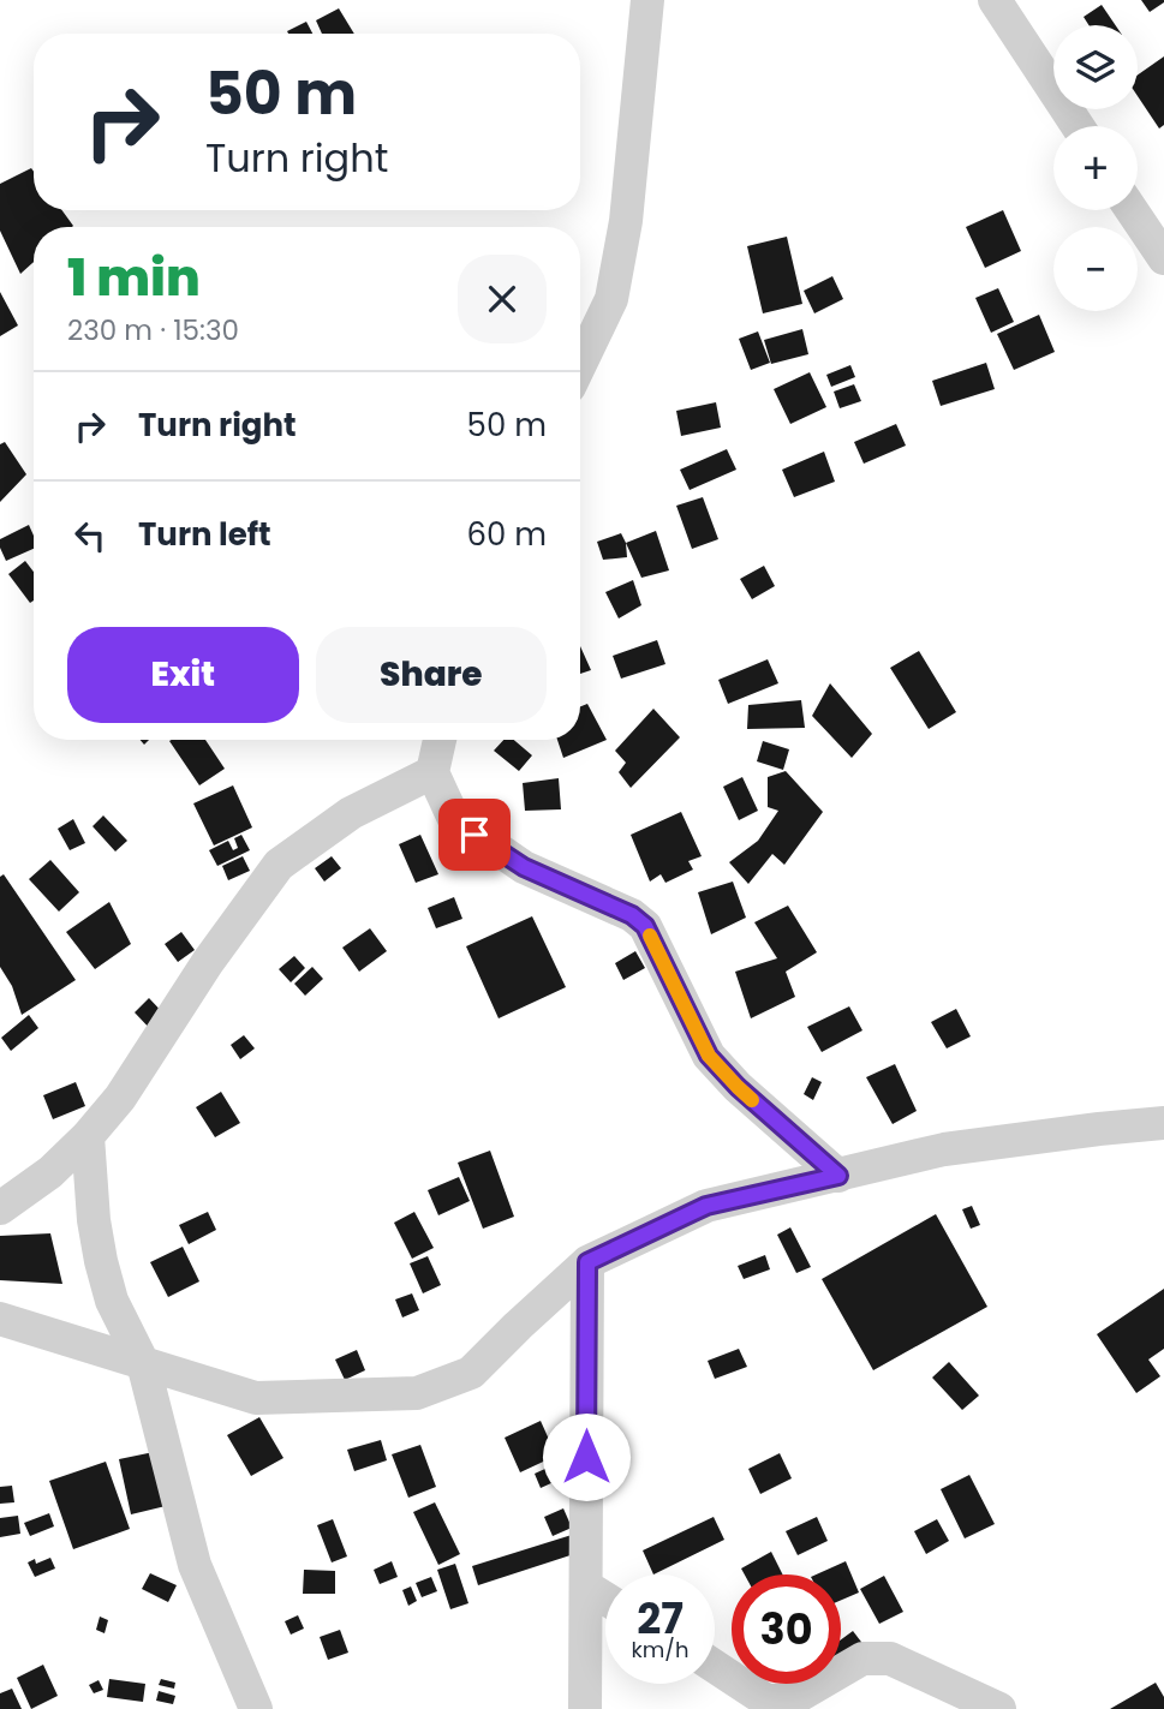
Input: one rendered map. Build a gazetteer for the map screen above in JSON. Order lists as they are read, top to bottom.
{
  "page": {
    "map_buttons": ["+", "−"],
    "turn": ["50 m", "Turn right"],
    "heading": ["1 min", "230 m · 15:30"],
    "list": [
      {
        "name": "Turn right",
        "value": "50 m"
      },
      {
        "name": "Turn left",
        "value": "60 m"
      }
    ],
    "buttons": ["Exit", "Share"],
    "speed": "27 km/h",
    "limit": "30"
  }
}
